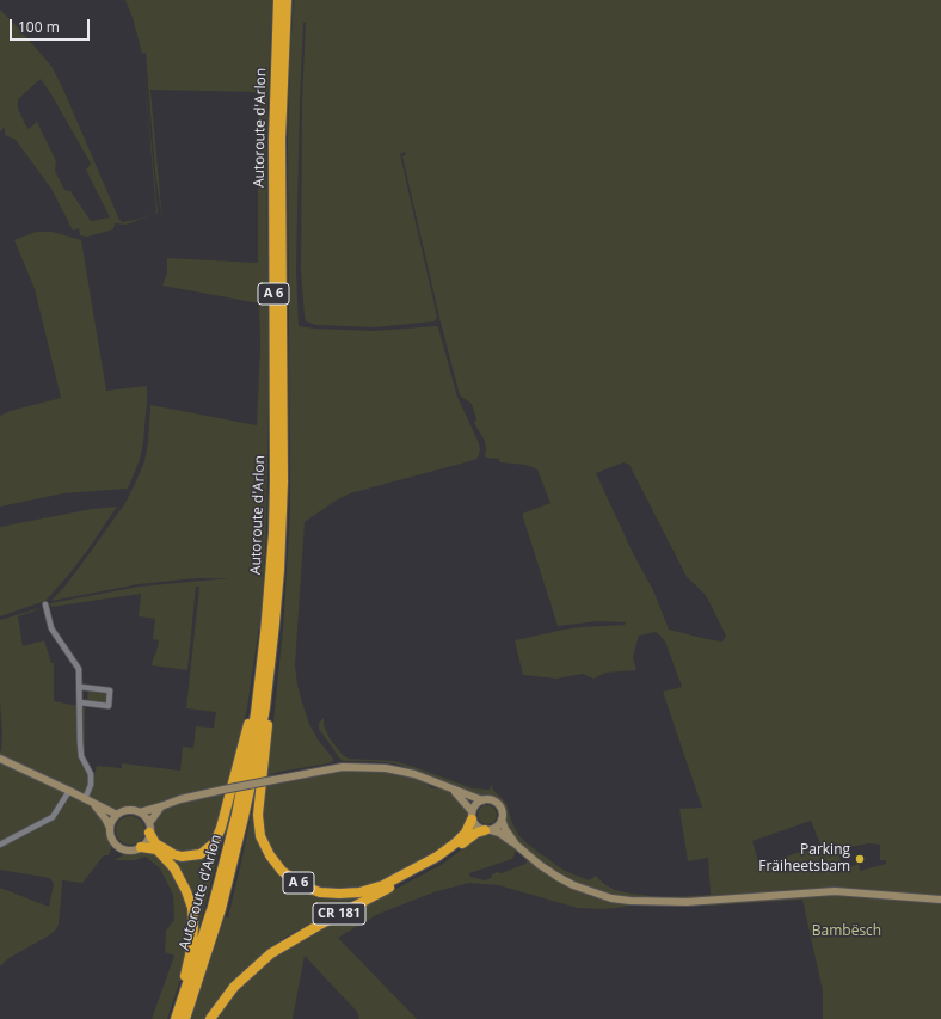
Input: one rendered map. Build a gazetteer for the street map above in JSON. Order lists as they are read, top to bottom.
{
  "streets": {
    "highway": ["Autoroute d'Arlon", "A 6", "CR 181"]
  },
  "crossings": [
    ["Autoroute d'Arlon", "A 6"],
    ["A 6", "CR 181"]
  ],
  "parks": ["Bambësch"],
  "places": ["Parking Fräiheetsbam"],
  "scale_bar": "100 m"
}
